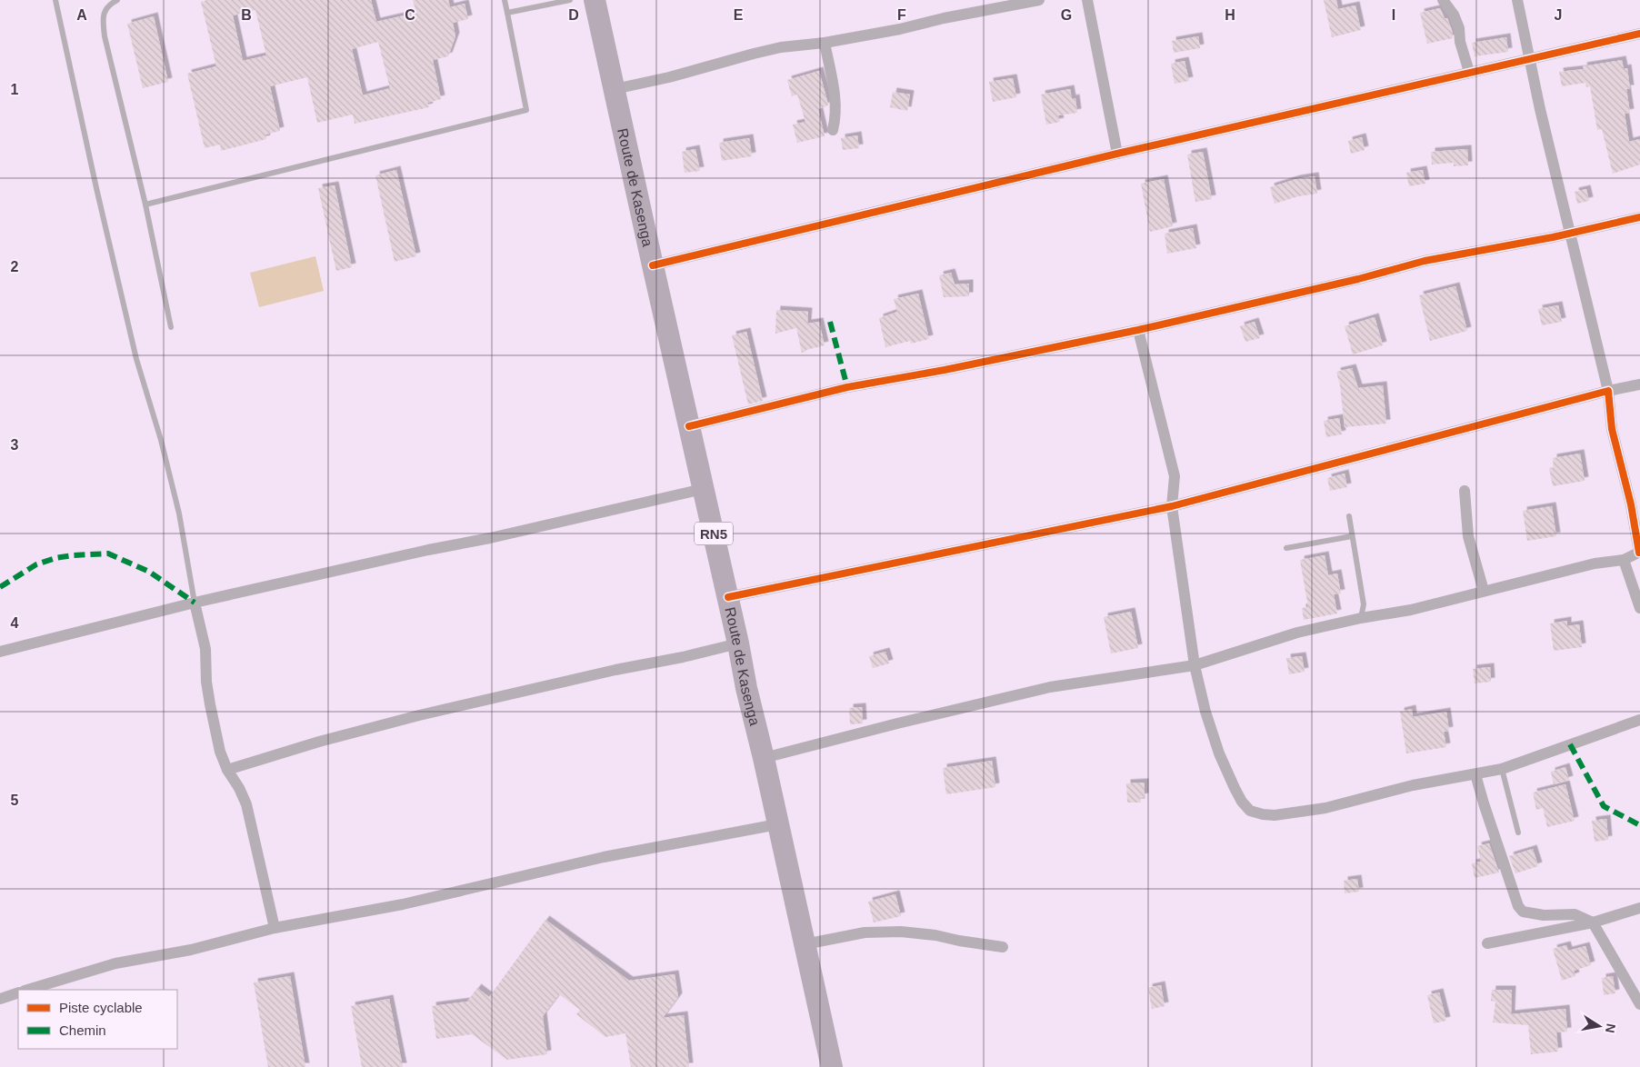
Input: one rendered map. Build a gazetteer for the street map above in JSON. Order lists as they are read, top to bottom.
{
  "streets": {
    "highway": ["Route de Kasenga", "RN5"]
  },
  "legend": ["Piste cyclable", "Chemin"],
  "north": "right",
  "grid": {
    "columns": [
      "A",
      "B",
      "C",
      "D",
      "E",
      "F",
      "G",
      "H",
      "I",
      "J"
    ],
    "rows": [
      "1",
      "2",
      "3",
      "4",
      "5"
    ]
  }
}
